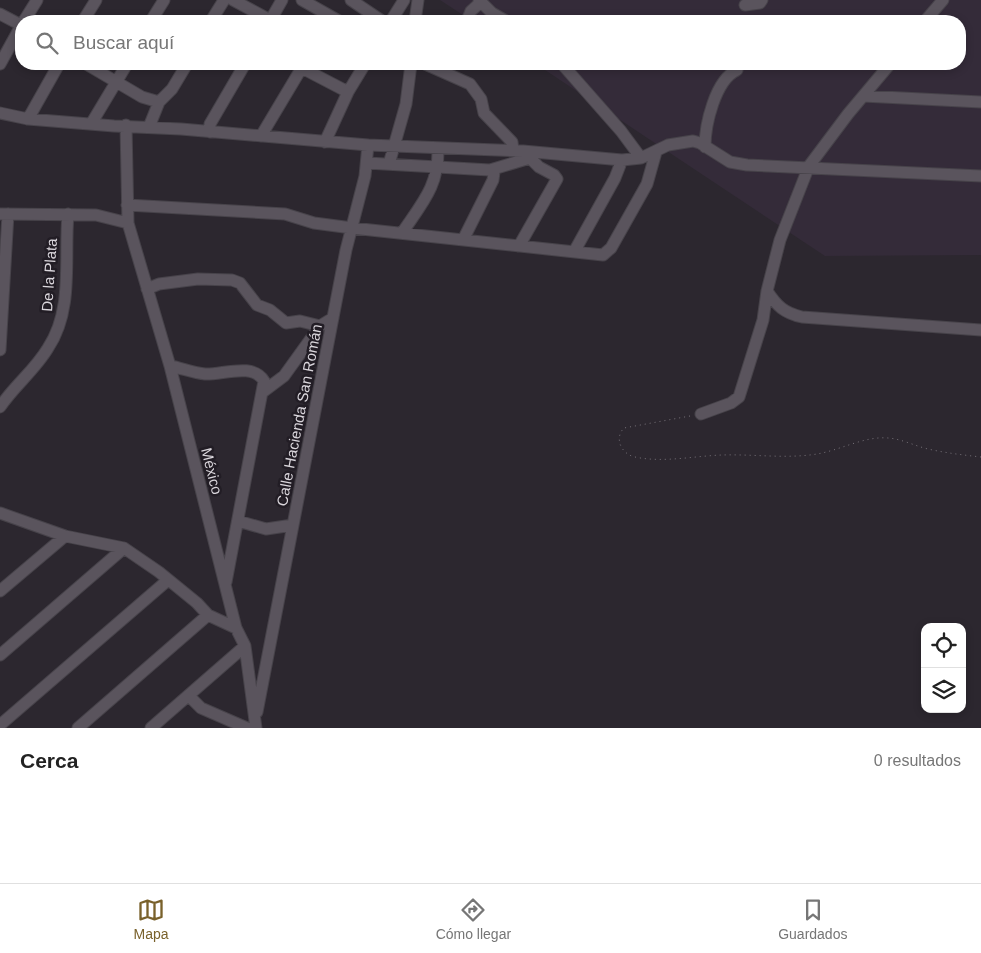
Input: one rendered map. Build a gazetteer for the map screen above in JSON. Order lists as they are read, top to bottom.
{
  "streets": {
    "street": ["De la Plata", "Calle Hacienda San Román", "México"]
  },
  "crossings": [
    ["Calle Hacienda San Román", "México"]
  ],
  "page": {
    "search": "Buscar aquí",
    "heading": ["Cerca", "0 resultados"],
    "nav": ["Mapa", "Cómo llegar", "Guardados"]
  }
}
